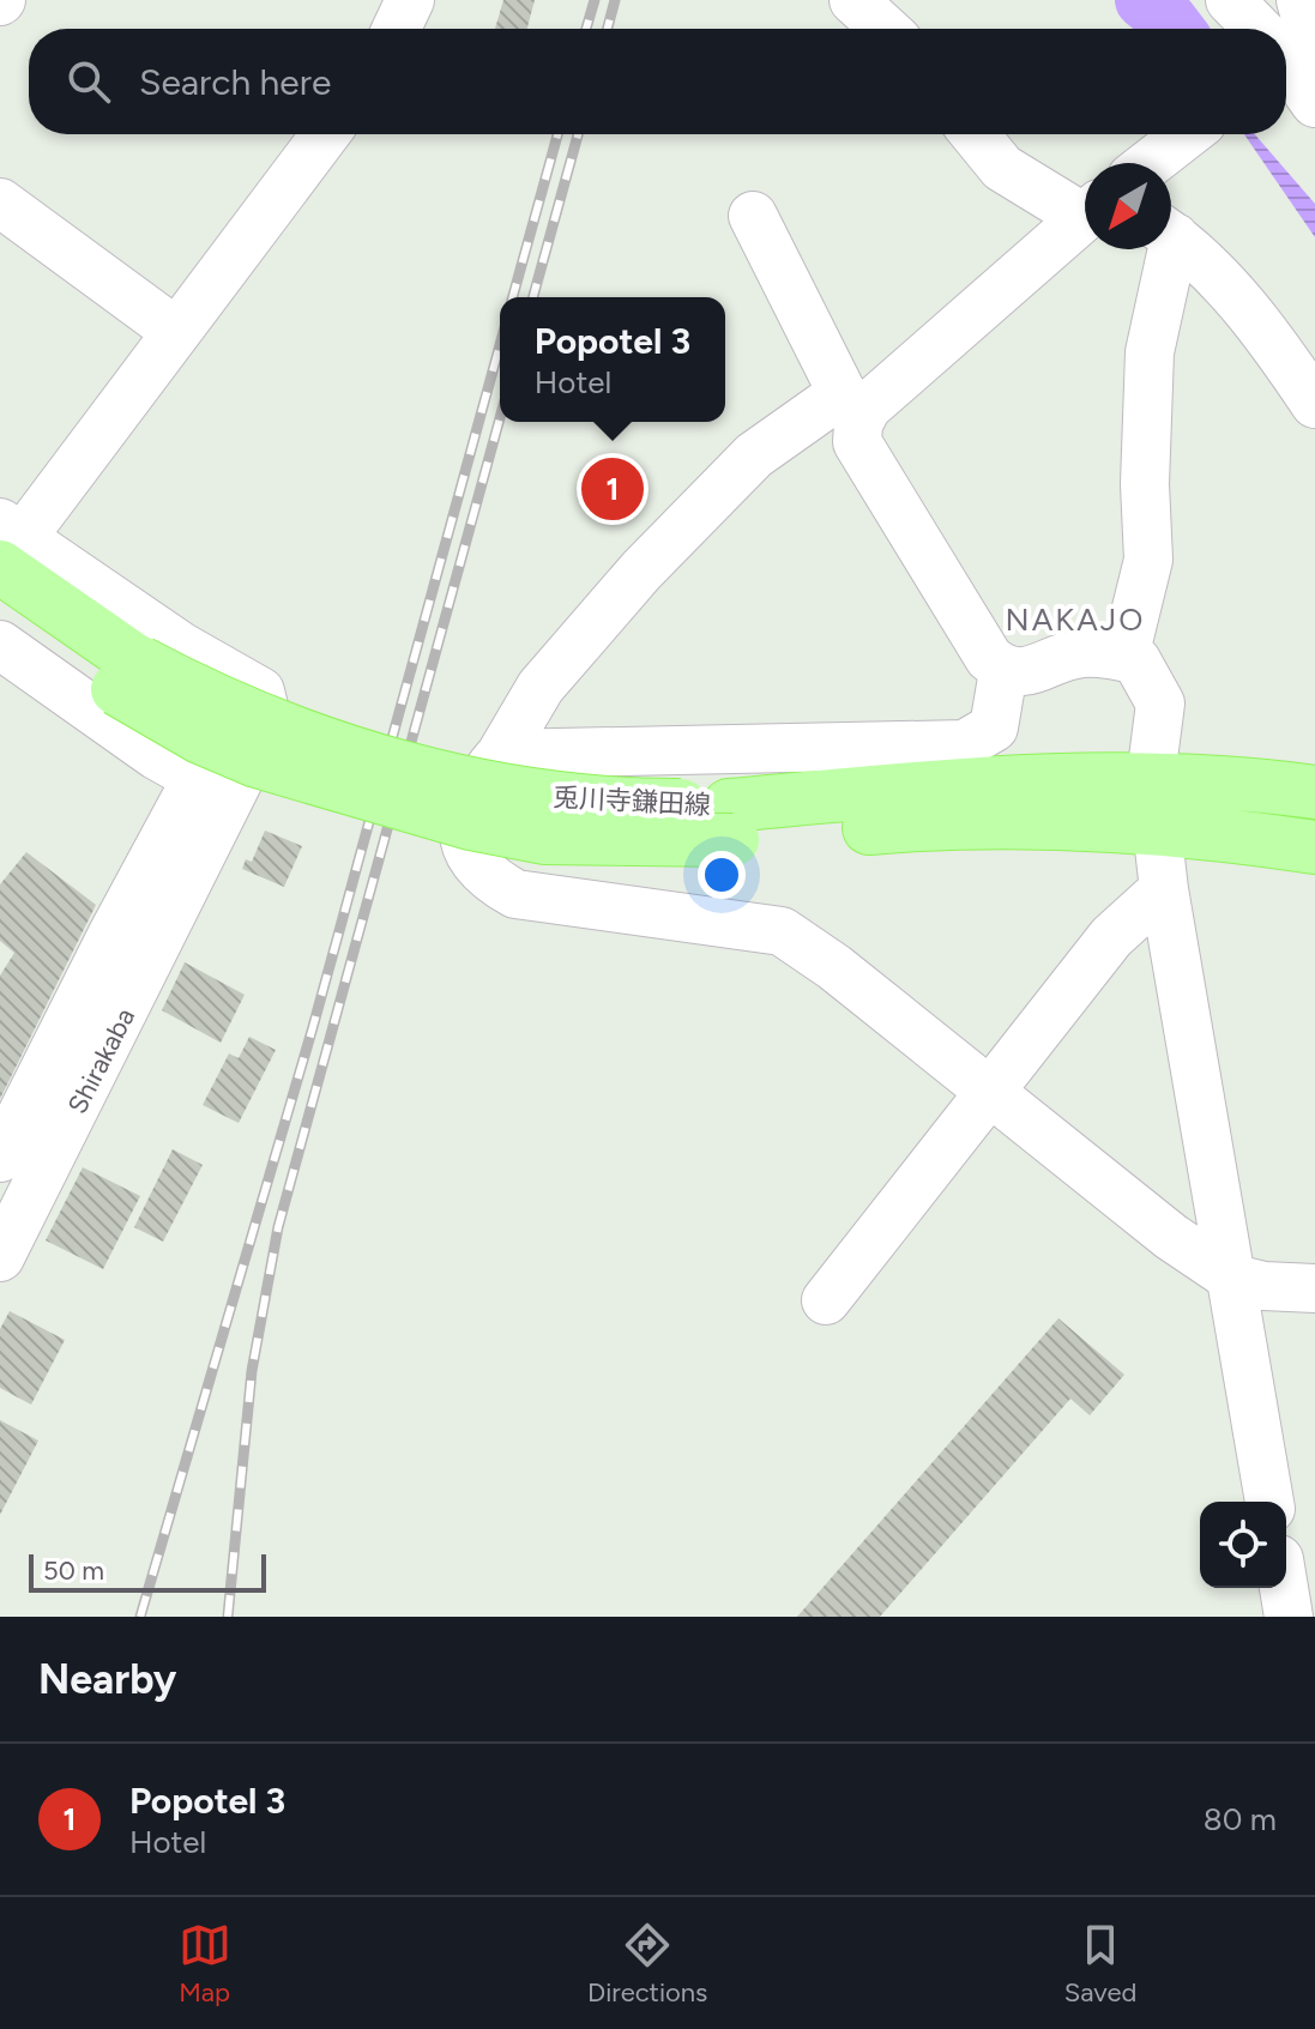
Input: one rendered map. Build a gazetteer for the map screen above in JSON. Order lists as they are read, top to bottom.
{
  "streets": {
    "main road": ["兎川寺鎌田線"],
    "street": ["Shirakaba"]
  },
  "districts": ["NAKAJO"],
  "scale_bar": "50 m",
  "north": "bottom left",
  "page": {
    "search": "Search here",
    "popup": ["Popotel 3", "Hotel"],
    "pins": "1",
    "scale": "50 m",
    "heading": "Nearby",
    "list": [
      {
        "mark": "1",
        "name": "Popotel 3",
        "note": "Hotel",
        "value": "80 m"
      }
    ],
    "nav": ["Map", "Directions", "Saved"]
  }
}
